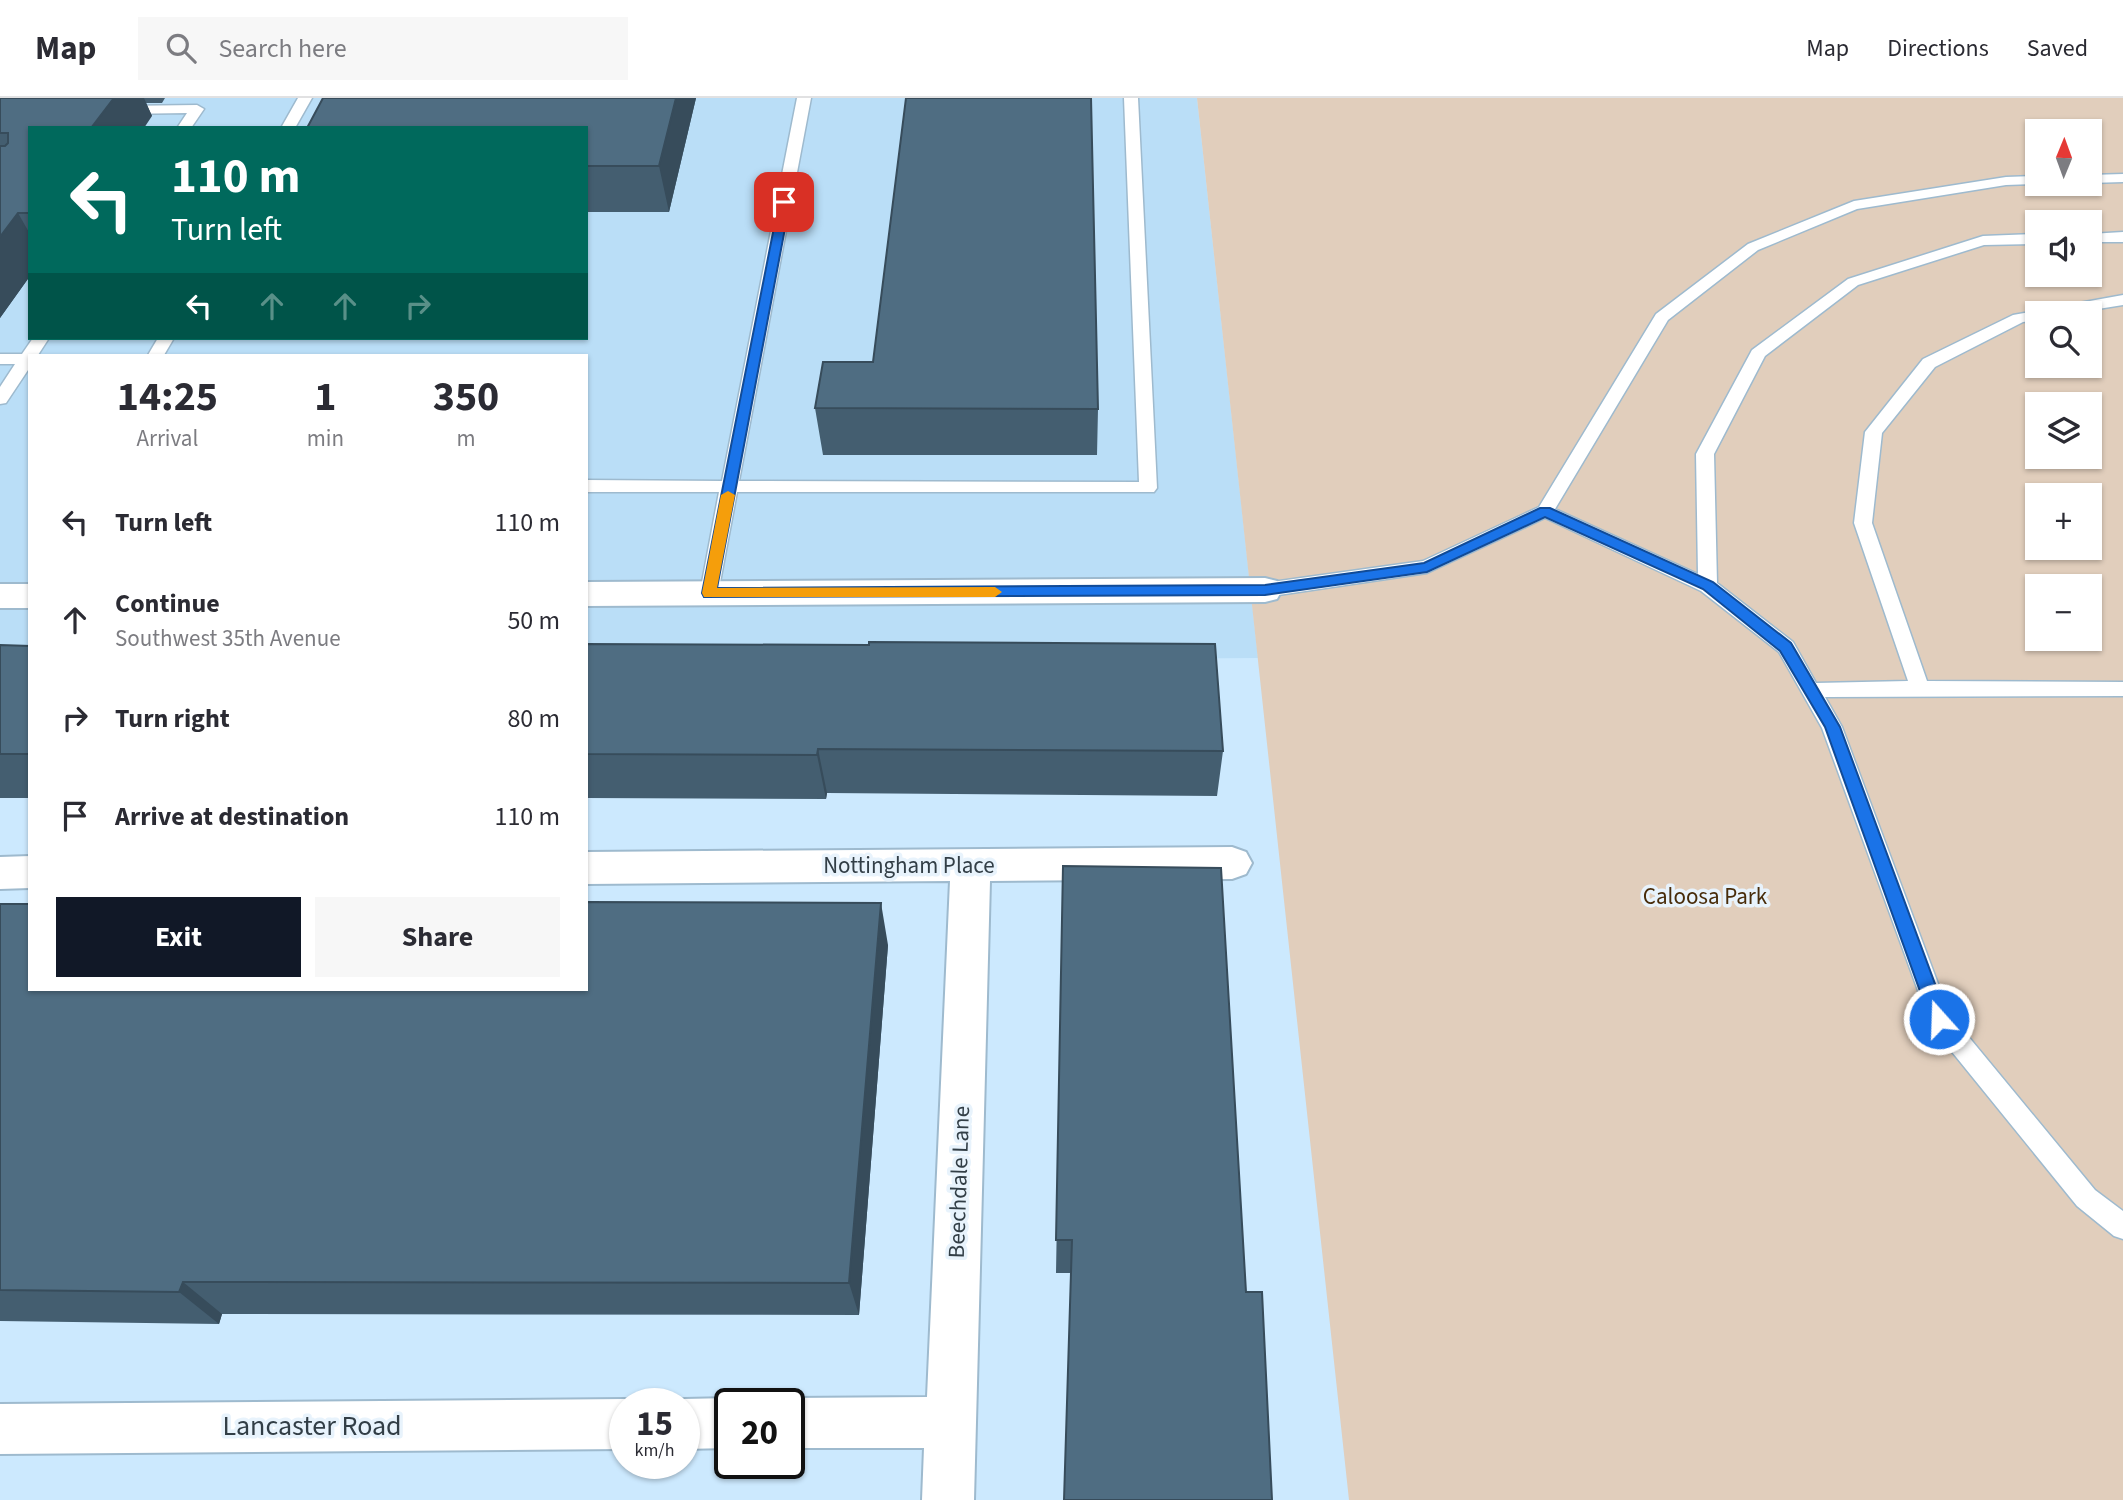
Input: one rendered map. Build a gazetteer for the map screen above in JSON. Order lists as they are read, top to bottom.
{
  "streets": {
    "street": ["Nottingham Place", "Beechdale Lane", "Lancaster Road"]
  },
  "crossings": [
    ["Nottingham Place", "Beechdale Lane"]
  ],
  "parks": ["Caloosa Park"],
  "north": "top",
  "page": {
    "header": "Map",
    "search": "Search here",
    "nav": ["Map", "Directions", "Saved"],
    "map_buttons": ["+", "−"],
    "turn": ["110 m", "Turn left"],
    "eta": [
      "14:25",
      "Arrival",
      "1",
      "min",
      "350",
      "m"
    ],
    "list": [
      {
        "name": "Turn left",
        "value": "110 m"
      },
      {
        "name": "Continue",
        "note": "Southwest 35th Avenue",
        "value": "50 m"
      },
      {
        "name": "Turn right",
        "value": "80 m"
      },
      {
        "name": "Arrive at destination",
        "value": "110 m"
      }
    ],
    "buttons": ["Exit", "Share"],
    "speed": "15 km/h",
    "limit": "20"
  }
}
